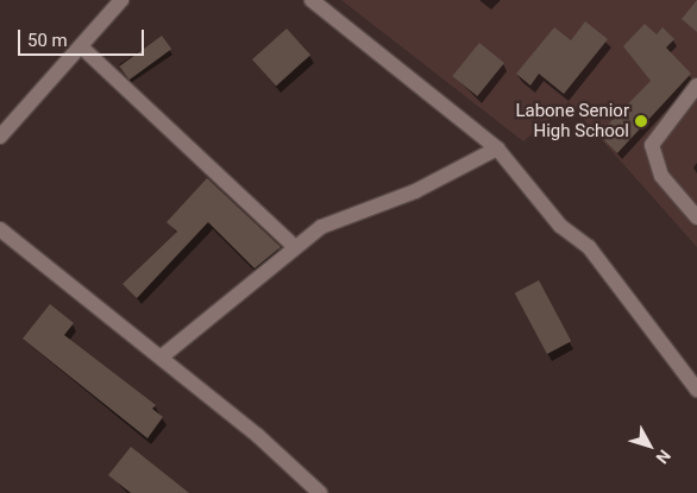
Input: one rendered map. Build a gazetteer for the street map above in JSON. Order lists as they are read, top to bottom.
{
  "places": ["Labone Senior High School"],
  "scale_bar": "50 m",
  "north": "bottom right"
}
